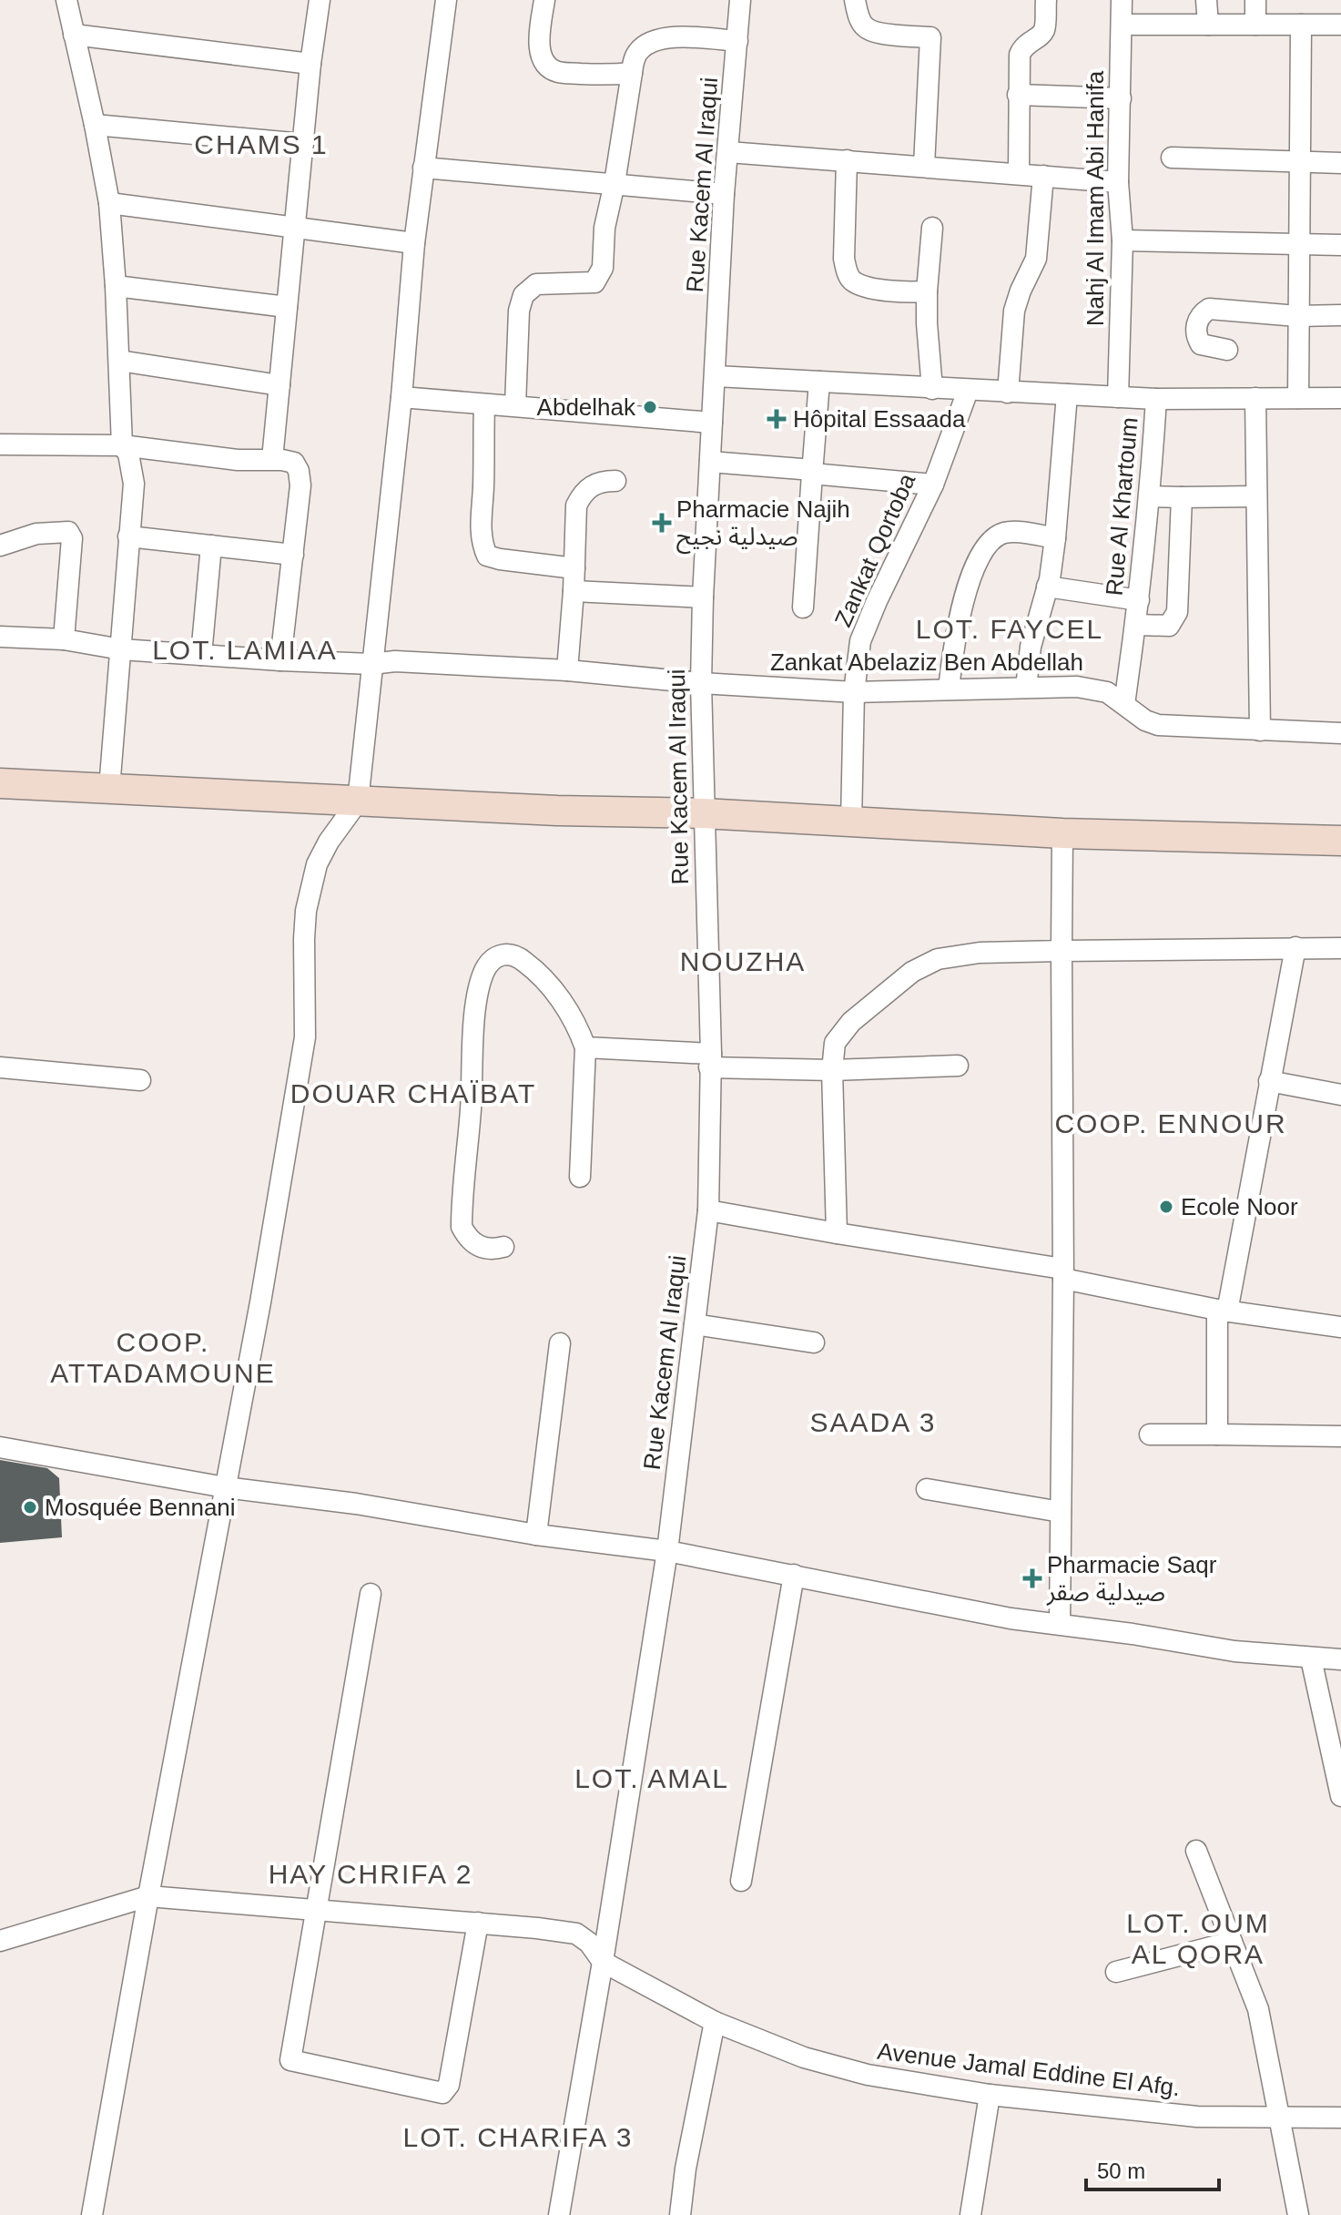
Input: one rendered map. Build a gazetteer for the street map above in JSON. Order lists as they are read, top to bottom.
{
  "streets": {
    "street": [
      "Rue Kacem Al Iraqui",
      "Nahj Al Imam Abi Hanifa",
      "Rue Al Khartoum",
      "Zankat Qortoba",
      "Zankat Abelaziz Ben Abdellah",
      "Avenue Jamal Eddine El Afg."
    ]
  },
  "crossings": [
    ["Rue Kacem Al Iraqui", "Zankat Abelaziz Ben Abdellah"],
    ["Rue Kacem Al Iraqui", "Avenue Jamal Eddine El Afg."],
    ["Rue Al Khartoum", "Zankat Abelaziz Ben Abdellah"],
    ["Zankat Qortoba", "Zankat Abelaziz Ben Abdellah"]
  ],
  "districts": [
    "CHAMS 1",
    "LOT. FAYCEL",
    "LOT. LAMIAA",
    "NOUZHA",
    "DOUAR CHAÏBAT",
    "COOP. ENNOUR",
    "COOP. ATTADAMOUNE",
    "SAADA 3",
    "LOT. AMAL",
    "HAY CHRIFA 2",
    "LOT. OUM AL QORA",
    "LOT. CHARIFA 3"
  ],
  "places": {
    "other": ["Abdelhak", "Ecole Noor", "Mosquée Bennani"],
    "health": ["Hôpital Essaada", "Pharmacie Najih صيدلية نجيح", "Pharmacie Saqr صيدلية صقر"]
  },
  "scale_bar": "50 m"
}
